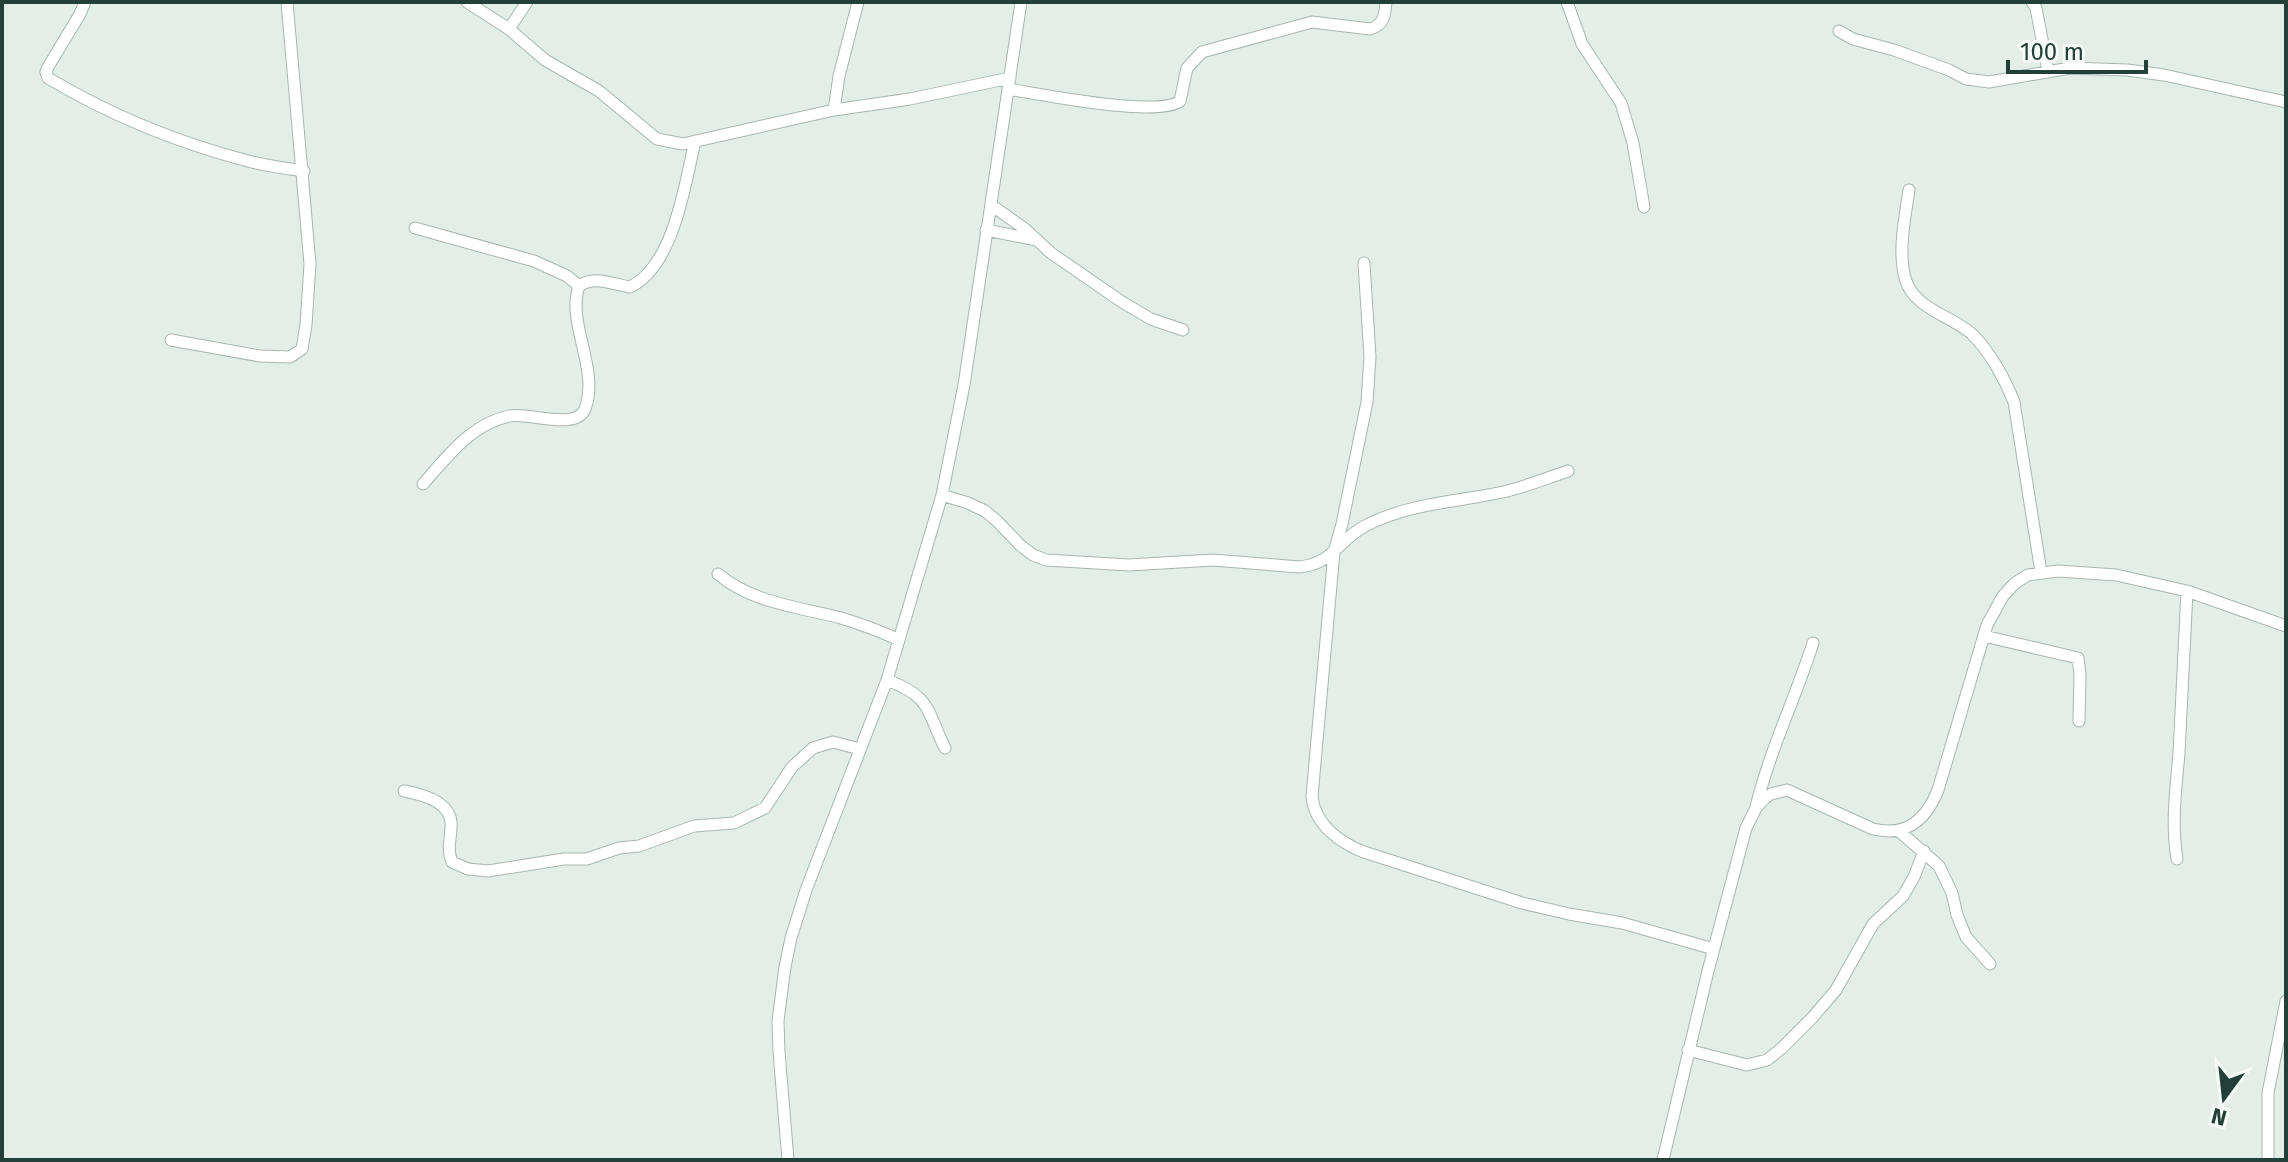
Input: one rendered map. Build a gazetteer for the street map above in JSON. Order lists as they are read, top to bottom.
{
  "scale_bar": "100 m",
  "north": "bottom"
}
